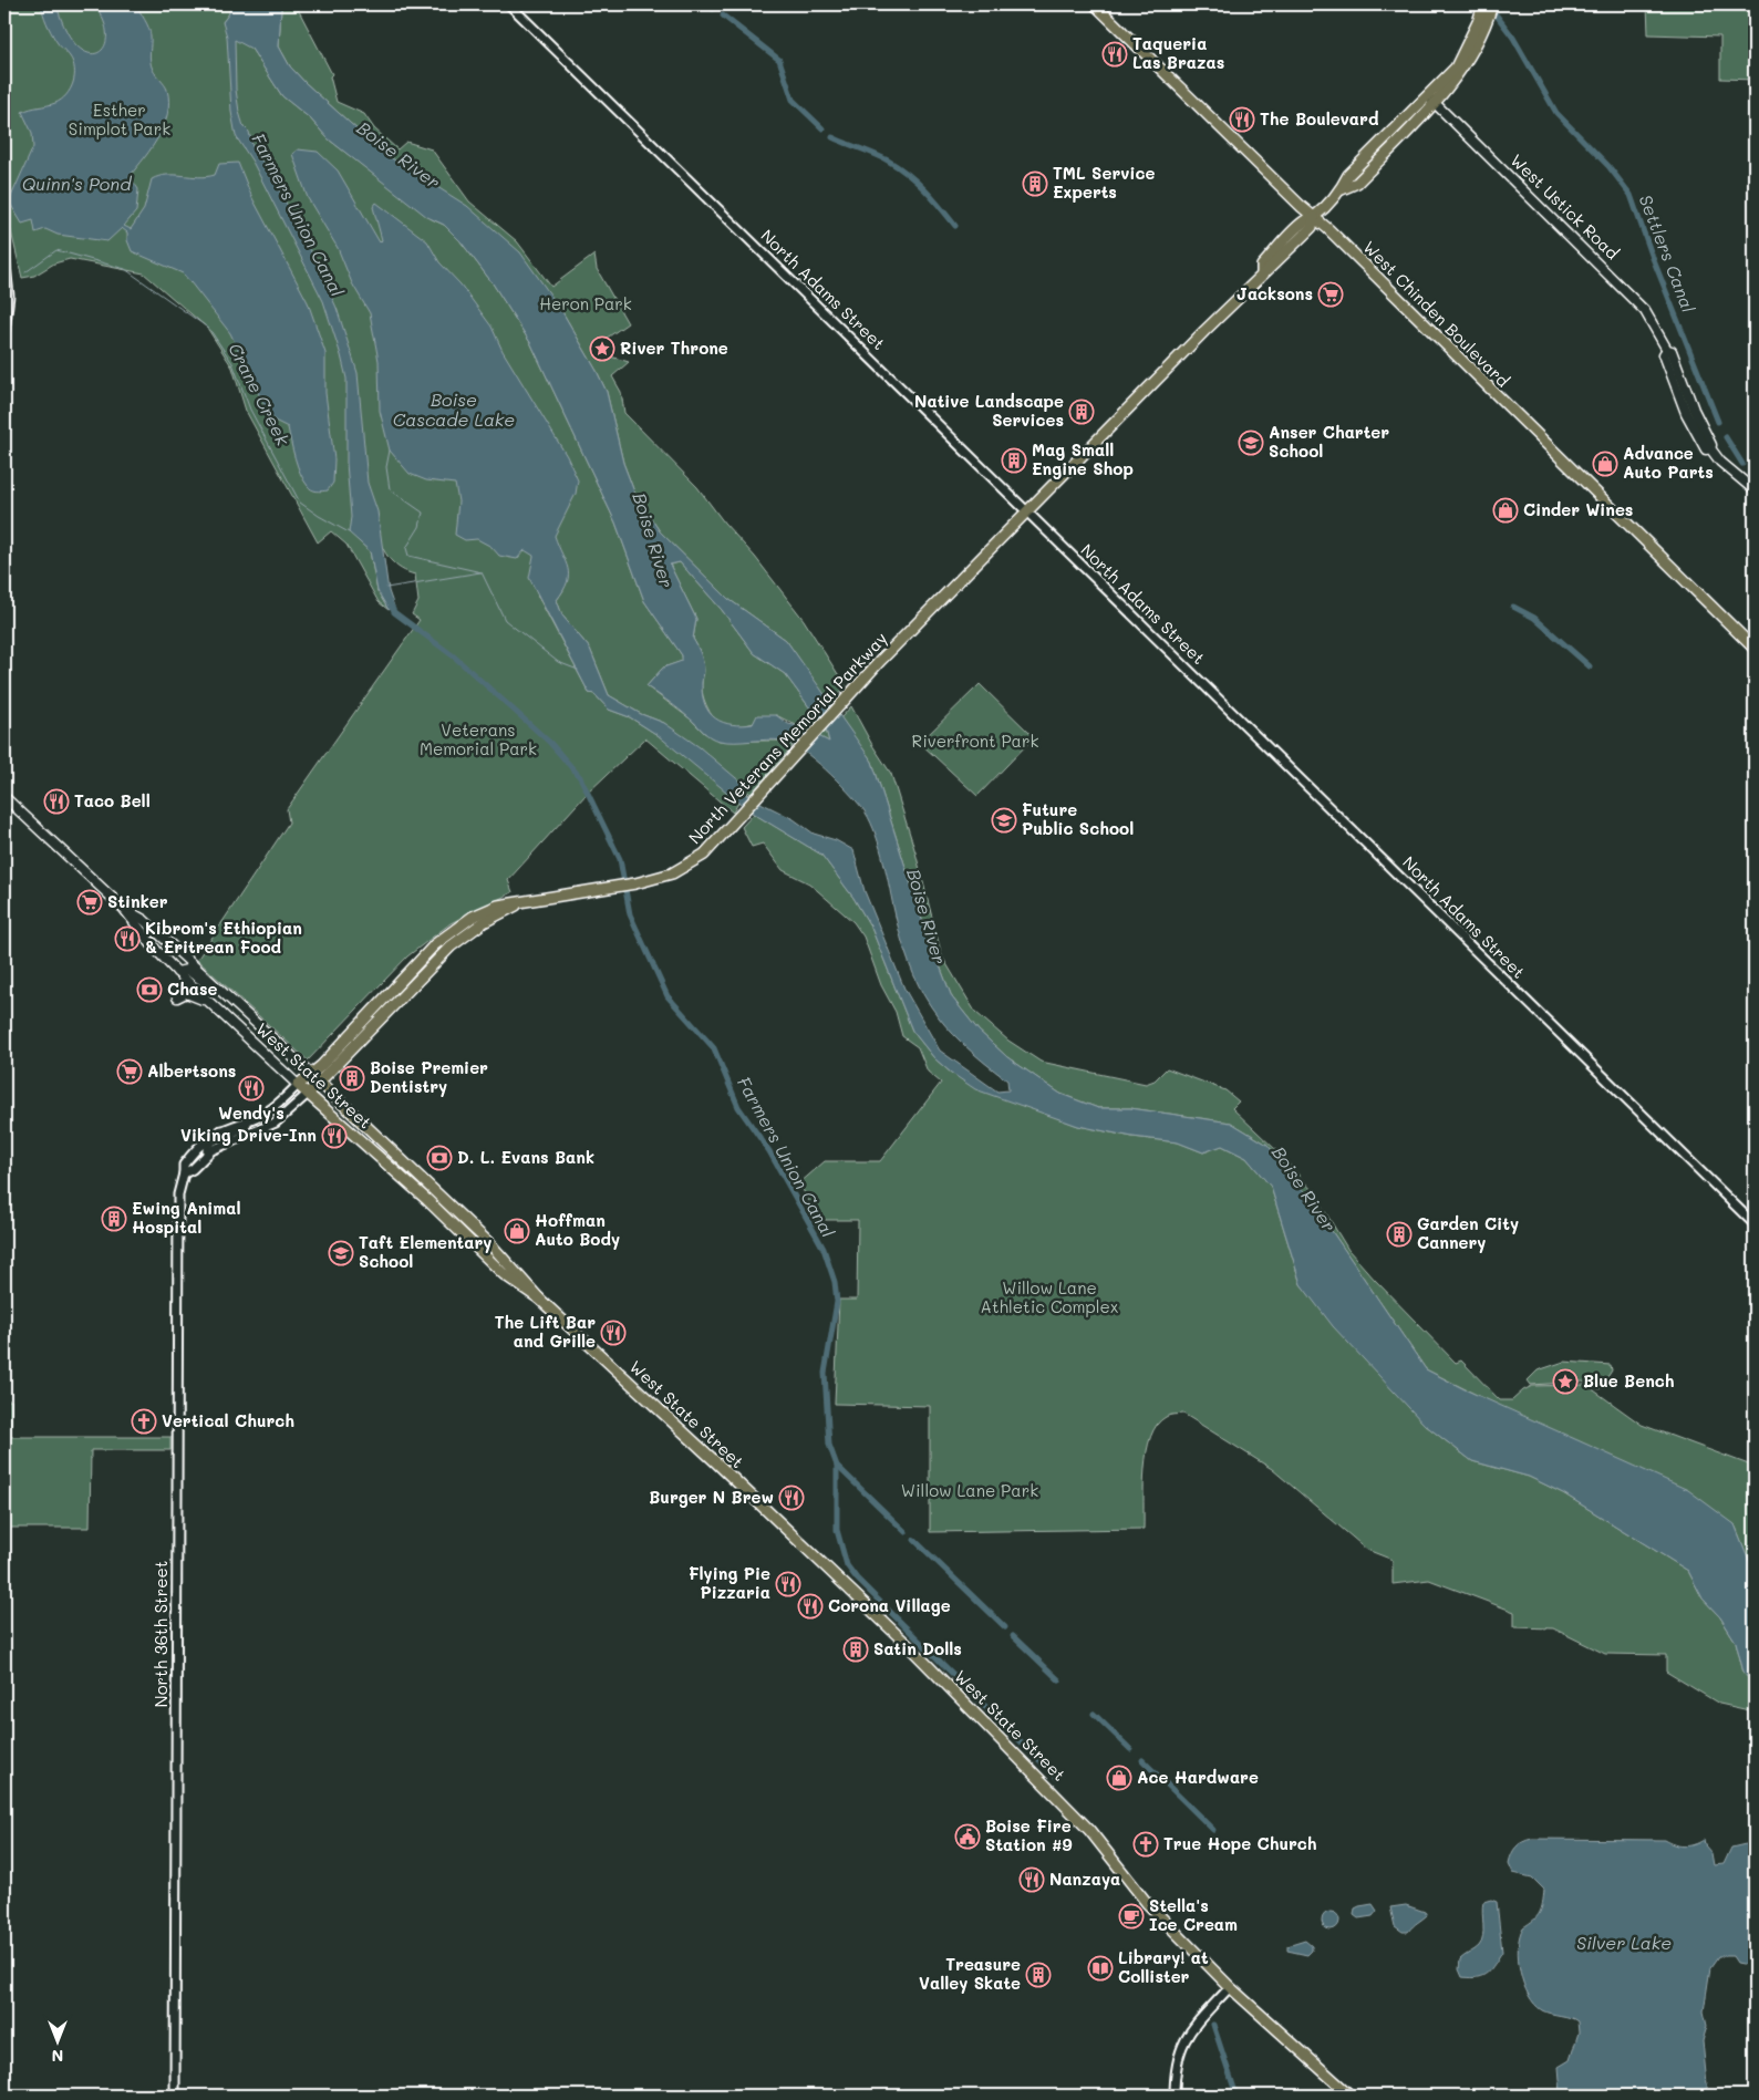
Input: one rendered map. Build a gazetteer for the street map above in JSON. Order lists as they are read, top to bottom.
{
  "streets": {
    "main road": [
      "West Ustick Road",
      "West Chinden Boulevard",
      "North Veterans Memorial Parkway",
      "West State Street"
    ],
    "street": ["North Adams Street", "North 36th Street"]
  },
  "crossings": [
    ["West Ustick Road", "North Veterans Memorial Parkway"],
    ["North Adams Street", "North Veterans Memorial Parkway"],
    ["West Chinden Boulevard", "North Veterans Memorial Parkway"],
    ["North Veterans Memorial Parkway", "West State Street"],
    ["North Veterans Memorial Parkway", "North 36th Street"],
    ["West State Street", "North 36th Street"]
  ],
  "water": [
    "Boise River",
    "Quinn's Pond",
    "Farmers Union Canal",
    "Settlers Canal",
    "Crane Creek",
    "Boise Cascade Lake",
    "Silver Lake"
  ],
  "parks": [
    "Esther Simplot Park",
    "Heron Park",
    "Veterans Memorial Park",
    "Riverfront Park",
    "Willow Lane Athletic Complex",
    "Willow Lane Park"
  ],
  "places": {
    "restaurant": [
      "Taqueria Las Brazas",
      "The Boulevard",
      "Taco Bell",
      "Kibrom's Ethiopian & Eritrean Food",
      "Wendy's",
      "Viking Drive-Inn",
      "The Lift Bar and Grille",
      "Burger N Brew",
      "Flying Pie Pizzaria",
      "Corona Village",
      "Nanzaya"
    ],
    "building": [
      "TML Service Experts",
      "Native Landscape Services",
      "Mag Small Engine Shop",
      "Boise Premier Dentistry",
      "Ewing Animal Hospital",
      "Garden City Cannery",
      "Satin Dolls",
      "Treasure Valley Skate"
    ],
    "supermarket": ["Jacksons", "Stinker", "Albertsons"],
    "place": ["River Throne", "Blue Bench"],
    "school or university": ["Anser Charter School", "Future Public School", "Taft Elementary School"],
    "shop": [
      "Advance Auto Parts",
      "Cinder Wines",
      "Hoffman Auto Body",
      "Ace Hardware"
    ],
    "bank": ["Chase", "D. L. Evans Bank"],
    "church": ["Vertical Church", "True Hope Church"],
    "public building": ["Boise Fire Station #9"],
    "cafe": ["Stella's Ice Cream"],
    "library": ["Library! at Collister"]
  },
  "north": "bottom"
}
